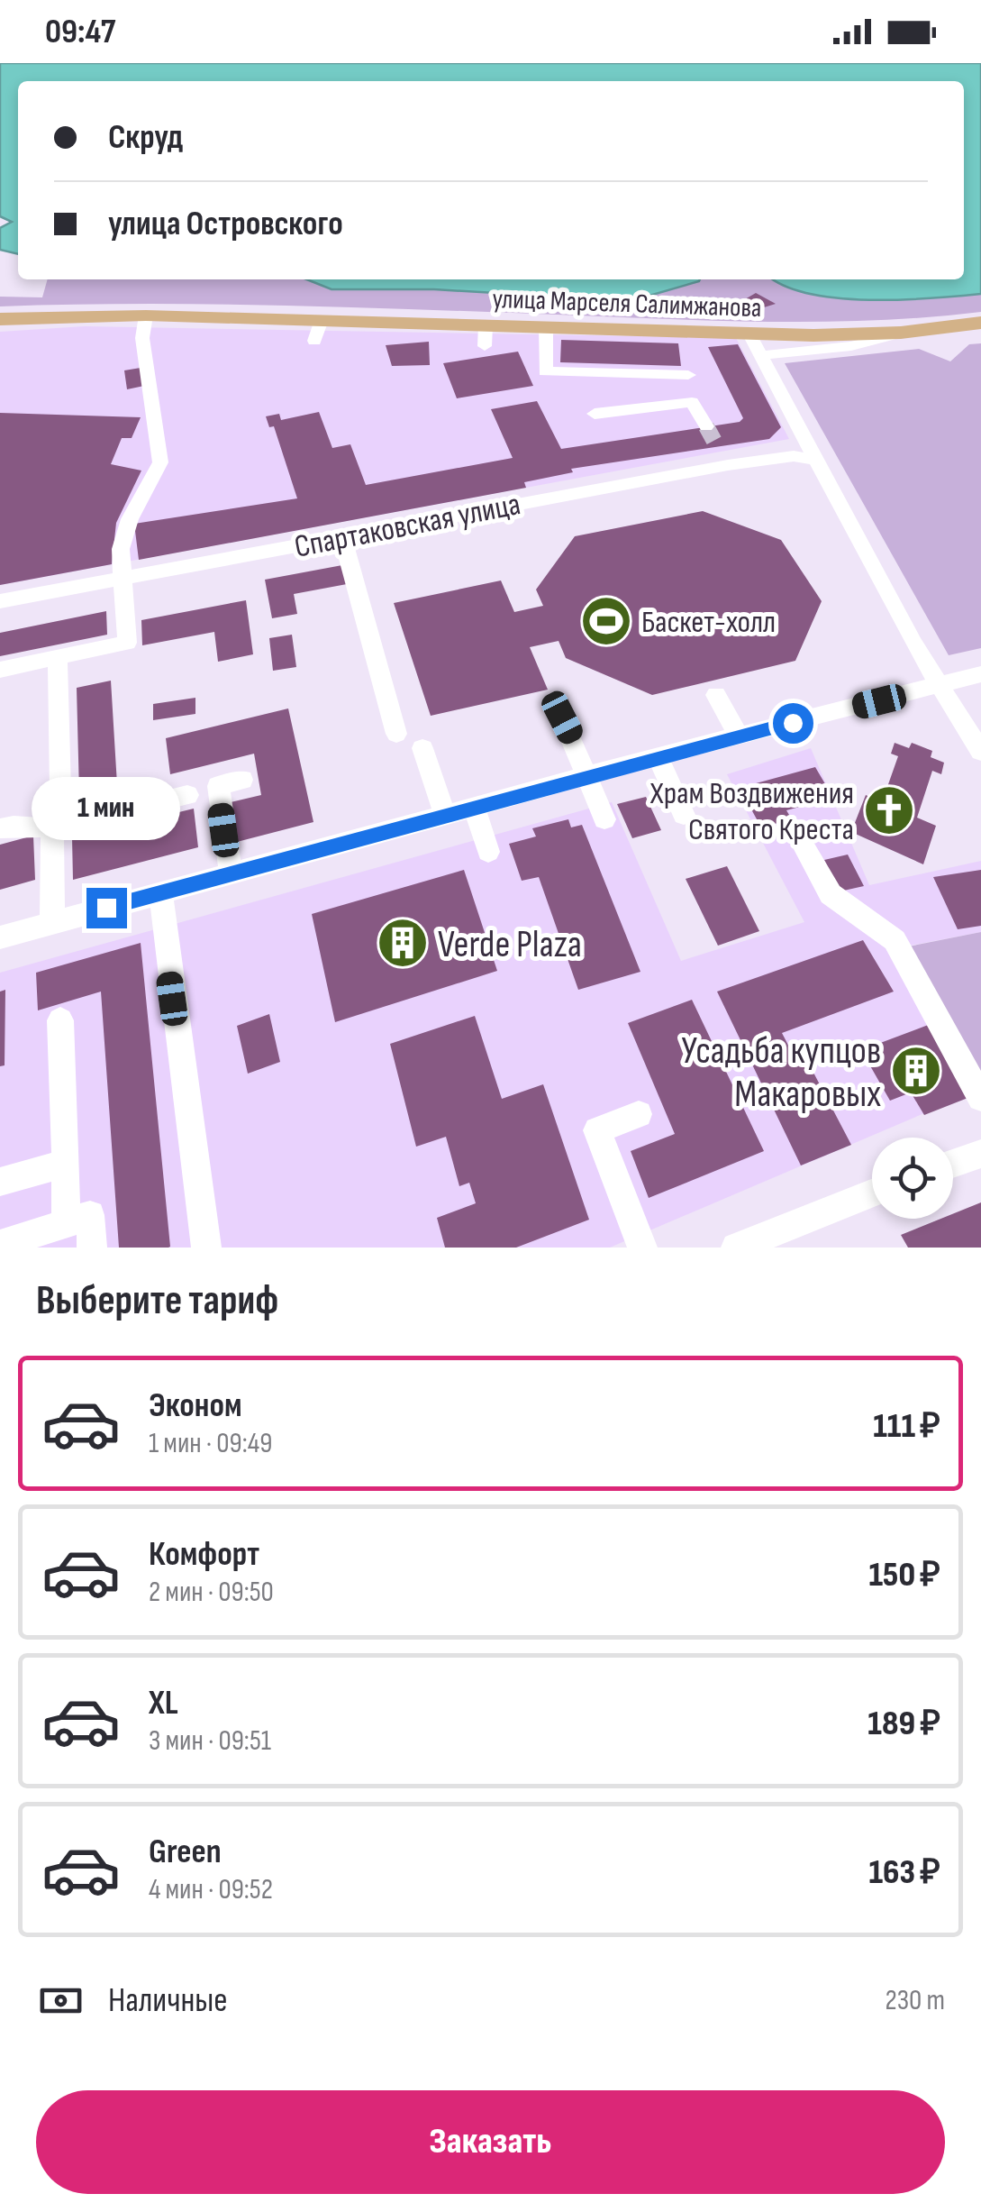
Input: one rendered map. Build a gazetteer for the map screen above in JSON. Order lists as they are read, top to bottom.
{
  "streets": {
    "main road": ["улица Марселя Салимжанова"],
    "street": ["Спартаковская улица"]
  },
  "places": {
    "sports": ["Баскет-холл"],
    "church": ["Храм Воздвижения Святого Креста"],
    "building": ["Verde Plaza", "Усадьба купцов Макаровых"]
  },
  "page": {
    "status": "09:47",
    "banner": ["Скруд", "улица Островского"],
    "bubble": "1 мин",
    "heading": "Выберите тариф",
    "list": [
      {
        "name": "Эконом",
        "note": "1 мин · 09:49",
        "value": "111 ₽"
      },
      {
        "name": "Комфорт",
        "note": "2 мин · 09:50",
        "value": "150 ₽"
      },
      {
        "name": "XL",
        "note": "3 мин · 09:51",
        "value": "189 ₽"
      },
      {
        "name": "Green",
        "note": "4 мин · 09:52",
        "value": "163 ₽"
      }
    ],
    "pay": ["Наличные", "230 m"],
    "buttons": "Заказать"
  }
}
